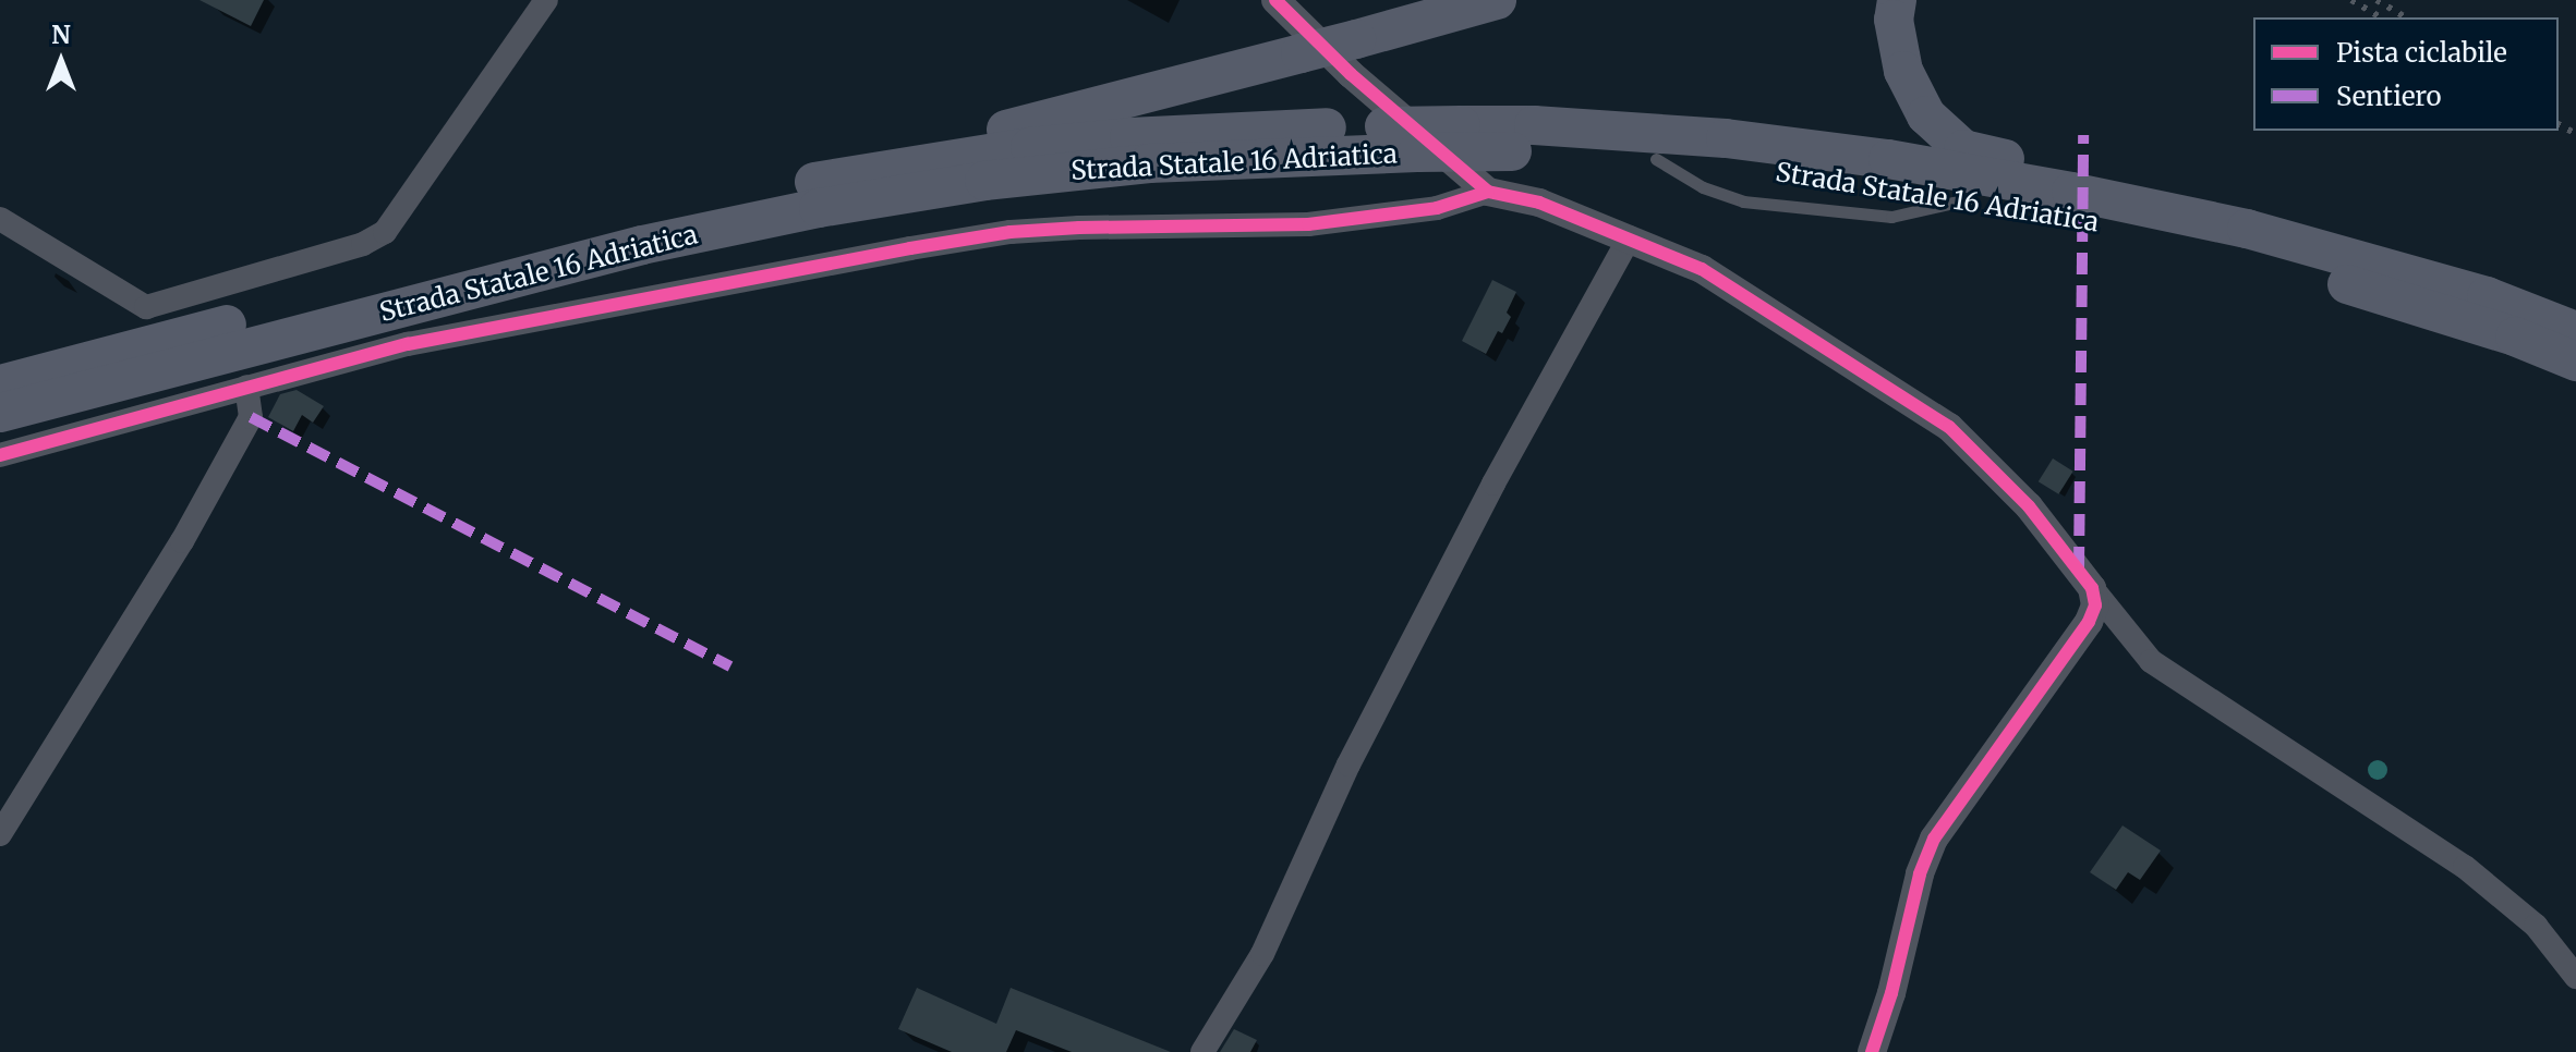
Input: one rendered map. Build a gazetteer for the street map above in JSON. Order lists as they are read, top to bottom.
{
  "streets": {
    "highway": ["Strada Statale 16 Adriatica"]
  },
  "legend": ["Pista ciclabile", "Sentiero"],
  "north": "top"
}
